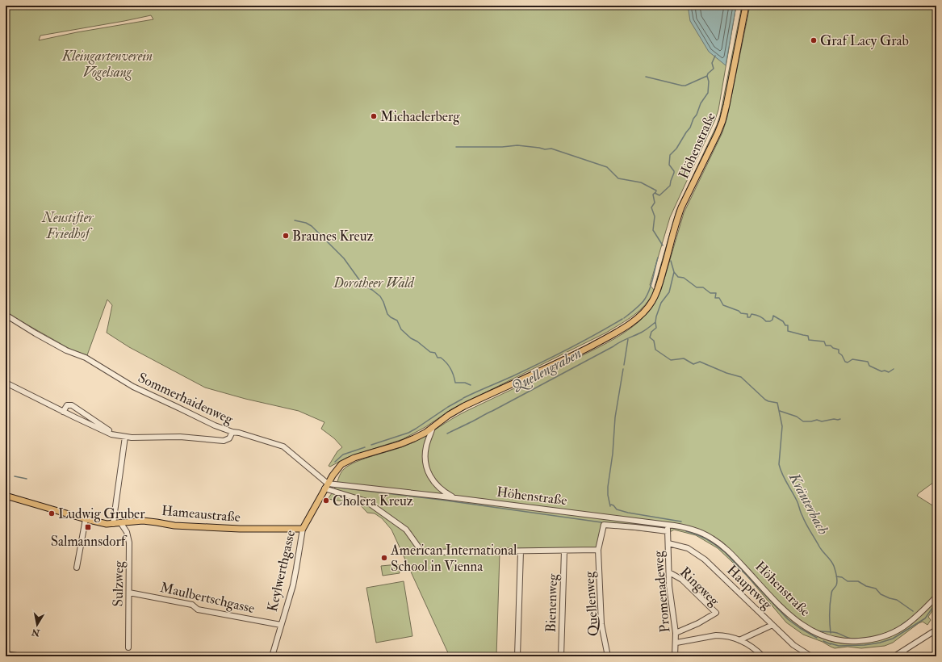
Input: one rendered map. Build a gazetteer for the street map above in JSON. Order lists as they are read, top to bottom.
{
  "streets": {
    "main road": ["Höhenstraße", "Hameaustraße", "Keylwerthgasse"],
    "street": [
      "Sommerhaidenweg",
      "Sulzweg",
      "Ringweg",
      "Hauptweg",
      "Promenadeweg",
      "Maulbertschgasse",
      "Bienenweg",
      "Quellenweg"
    ]
  },
  "crossings": [
    ["Höhenstraße", "Keylwerthgasse"],
    ["Höhenstraße", "Promenadeweg"],
    ["Sommerhaidenweg", "Keylwerthgasse"],
    ["Hameaustraße", "Keylwerthgasse"],
    ["Hameaustraße", "Sulzweg"],
    ["Keylwerthgasse", "Maulbertschgasse"],
    ["Sulzweg", "Maulbertschgasse"],
    ["Ringweg", "Promenadeweg"],
    ["Hauptweg", "Promenadeweg"],
    ["Promenadeweg", "Quellenweg"]
  ],
  "water": ["Quellengraben", "Kräuterbach"],
  "parks": ["Kleingartenverein Vogelsang", "Neustifter Friedhof", "Dorotheer Wald"],
  "places": {
    "other": [
      "Graf Lacy Grab",
      "Michaelerberg",
      "Braunes Kreuz",
      "Cholera Kreuz",
      "Ludwig Gruber",
      "American International School in Vienna"
    ],
    "transit": ["Salmannsdorf"]
  },
  "north": "bottom"
}
